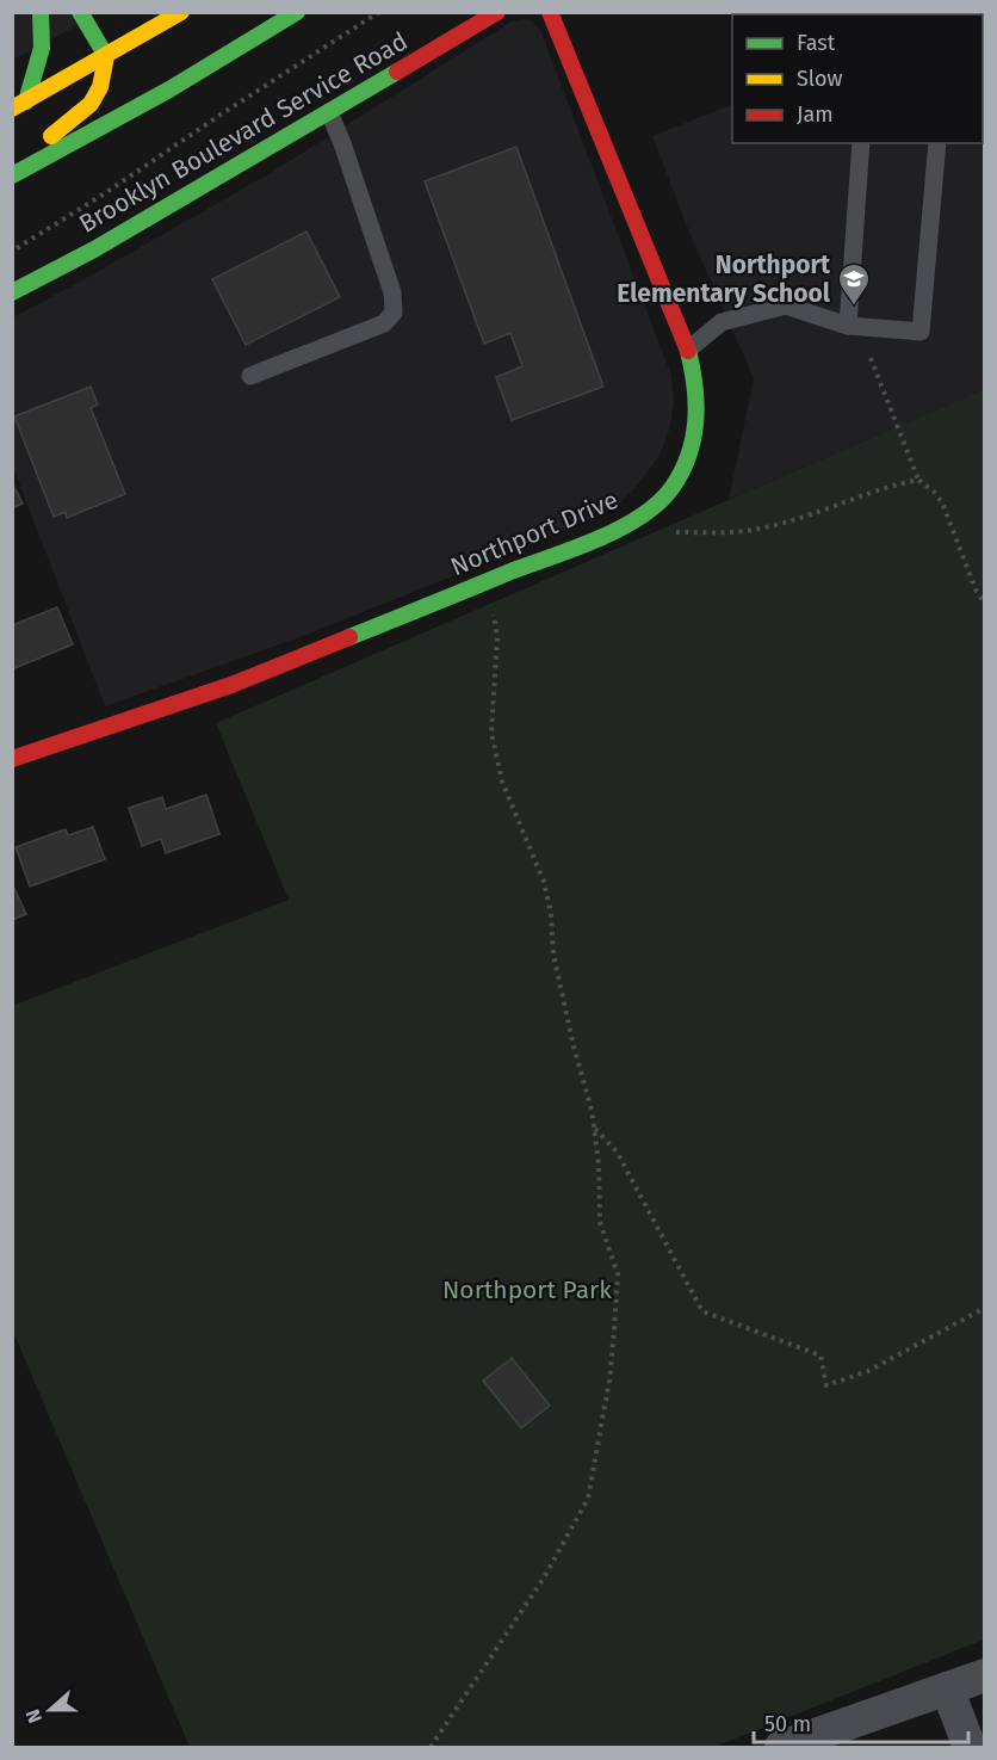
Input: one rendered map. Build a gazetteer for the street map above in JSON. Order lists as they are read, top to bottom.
{
  "streets": {
    "street": ["Brooklyn Boulevard Service Road", "Northport Drive"]
  },
  "parks": ["Northport Park"],
  "places": {
    "school or university": ["Northport Elementary School"]
  },
  "legend": ["Fast", "Slow", "Jam"],
  "scale_bar": "50 m",
  "north": "left"
}
